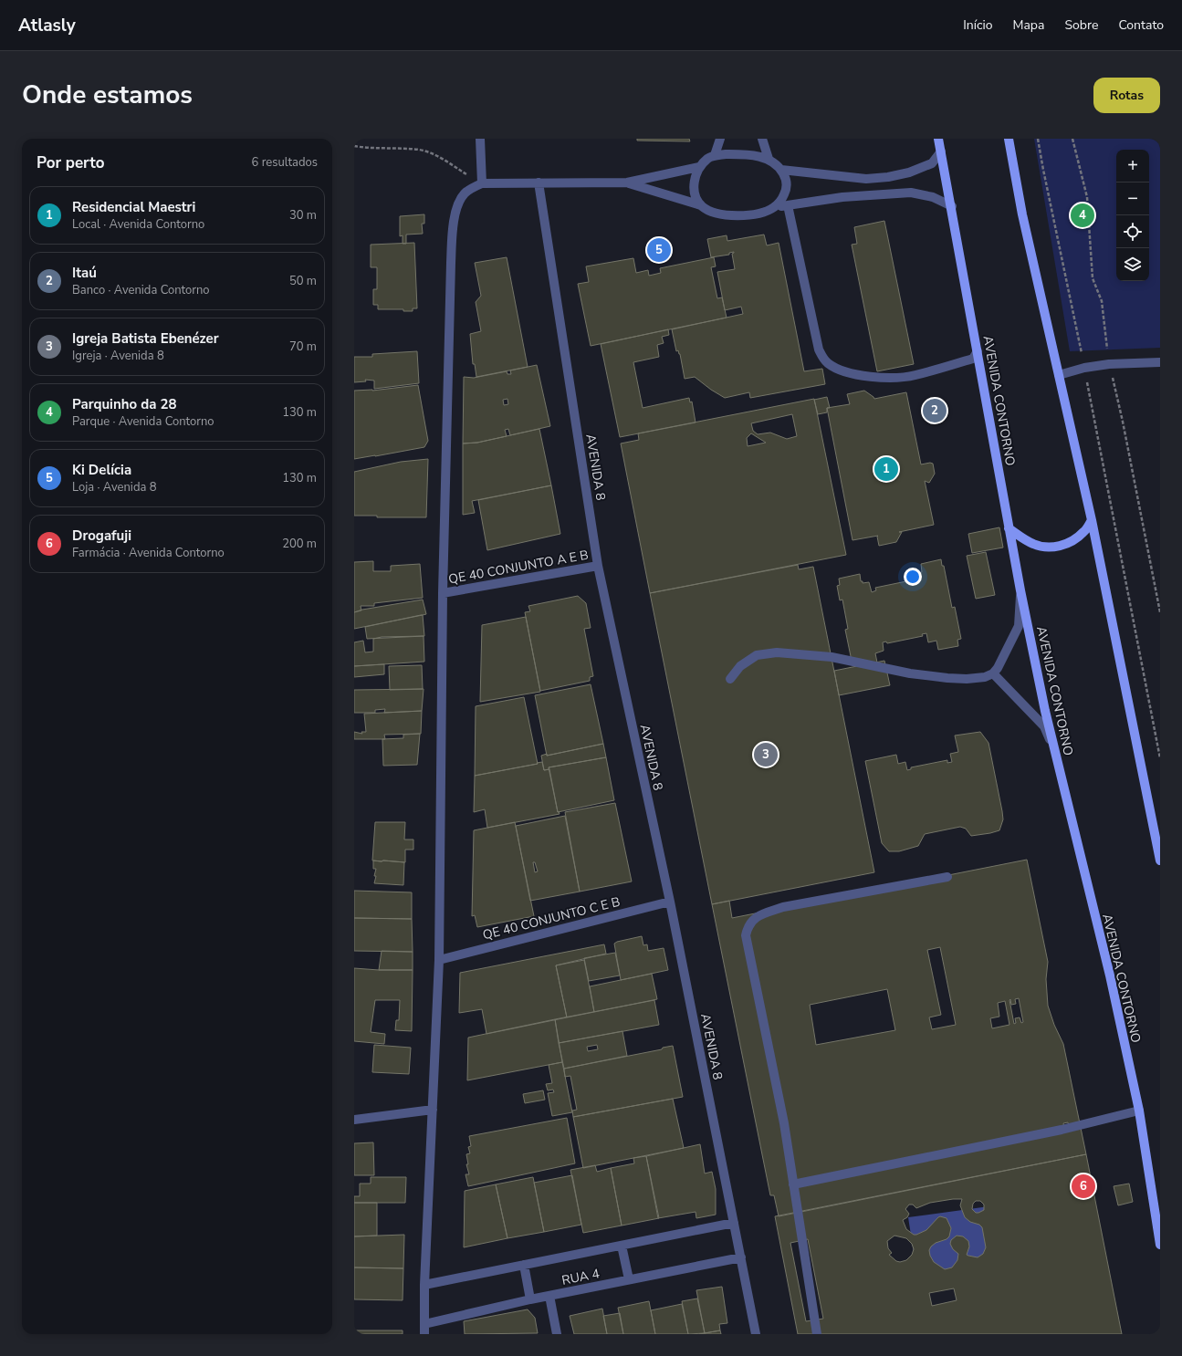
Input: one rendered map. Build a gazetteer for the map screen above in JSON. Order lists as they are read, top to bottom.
{
  "streets": {
    "main road": ["AVENIDA CONTORNO"],
    "street": [
      "AVENIDA 8",
      "QE 40 CONJUNTO A E B",
      "QE 40 CONJUNTO C E B",
      "RUA 4"
    ]
  },
  "crossings": [
    ["AVENIDA 8", "QE 40 CONJUNTO A E B"],
    ["AVENIDA 8", "QE 40 CONJUNTO C E B"],
    ["AVENIDA 8", "RUA 4"]
  ],
  "page": {
    "header": "Atlasly",
    "nav": [
      "Início",
      "Mapa",
      "Sobre",
      "Contato"
    ],
    "title": "Onde estamos",
    "buttons": "Rotas",
    "heading": ["Por perto", "6 resultados"],
    "map_buttons": ["+", "−"],
    "list": [
      {
        "mark": "1",
        "name": "Residencial Maestri",
        "note": "Local · Avenida Contorno",
        "value": "30 m"
      },
      {
        "mark": "2",
        "name": "Itaú",
        "note": "Banco · Avenida Contorno",
        "value": "50 m"
      },
      {
        "mark": "3",
        "name": "Igreja Batista Ebenézer",
        "note": "Igreja · Avenida 8",
        "value": "70 m"
      },
      {
        "mark": "4",
        "name": "Parquinho da 28",
        "note": "Parque · Avenida Contorno",
        "value": "130 m"
      },
      {
        "mark": "5",
        "name": "Ki Delícia",
        "note": "Loja · Avenida 8",
        "value": "130 m"
      },
      {
        "mark": "6",
        "name": "Drogafuji",
        "note": "Farmácia · Avenida Contorno",
        "value": "200 m"
      }
    ],
    "pins": [
      "4",
      "5",
      "2",
      "1",
      "3",
      "6"
    ]
  }
}
